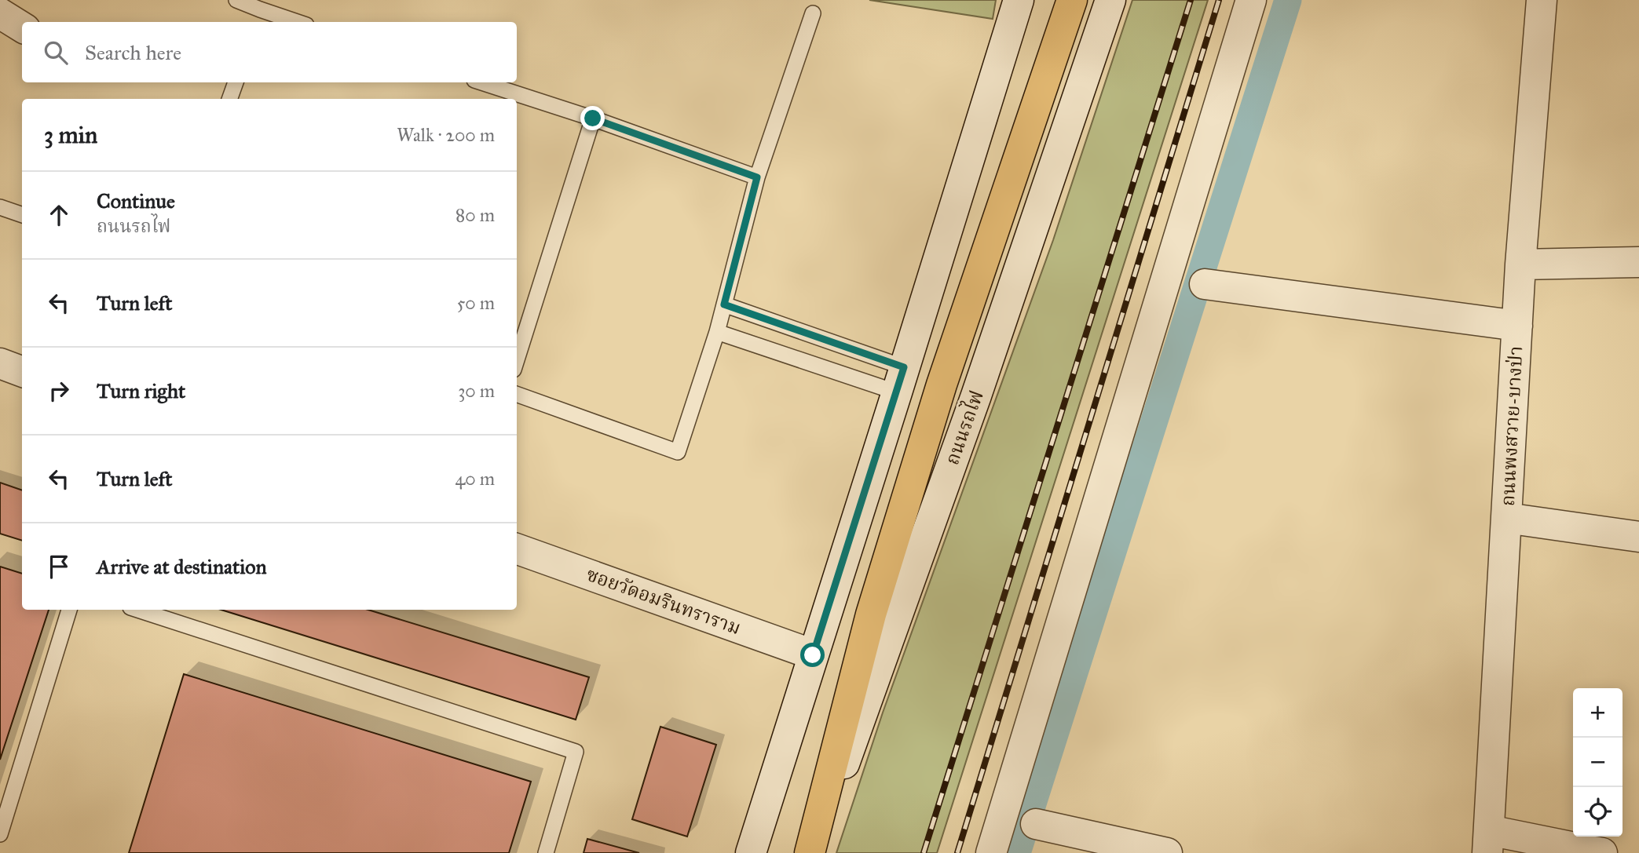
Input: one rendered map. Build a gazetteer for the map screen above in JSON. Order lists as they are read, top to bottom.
{
  "streets": {
    "street": ["ถนนพงสวาย-บางป่า", "ถนนรถไฟ", "ซอยวัดอมรินทราราม"]
  },
  "page": {
    "search": "Search here",
    "heading": ["3 min", "Walk · 200 m"],
    "list": [
      ["Continue", "ถนนรถไฟ", "80 m"],
      ["Turn left", "50 m"],
      ["Turn right", "30 m"],
      ["Turn left", "40 m"],
      "Arrive at destination"
    ],
    "map_buttons": ["+", "−"]
  }
}
